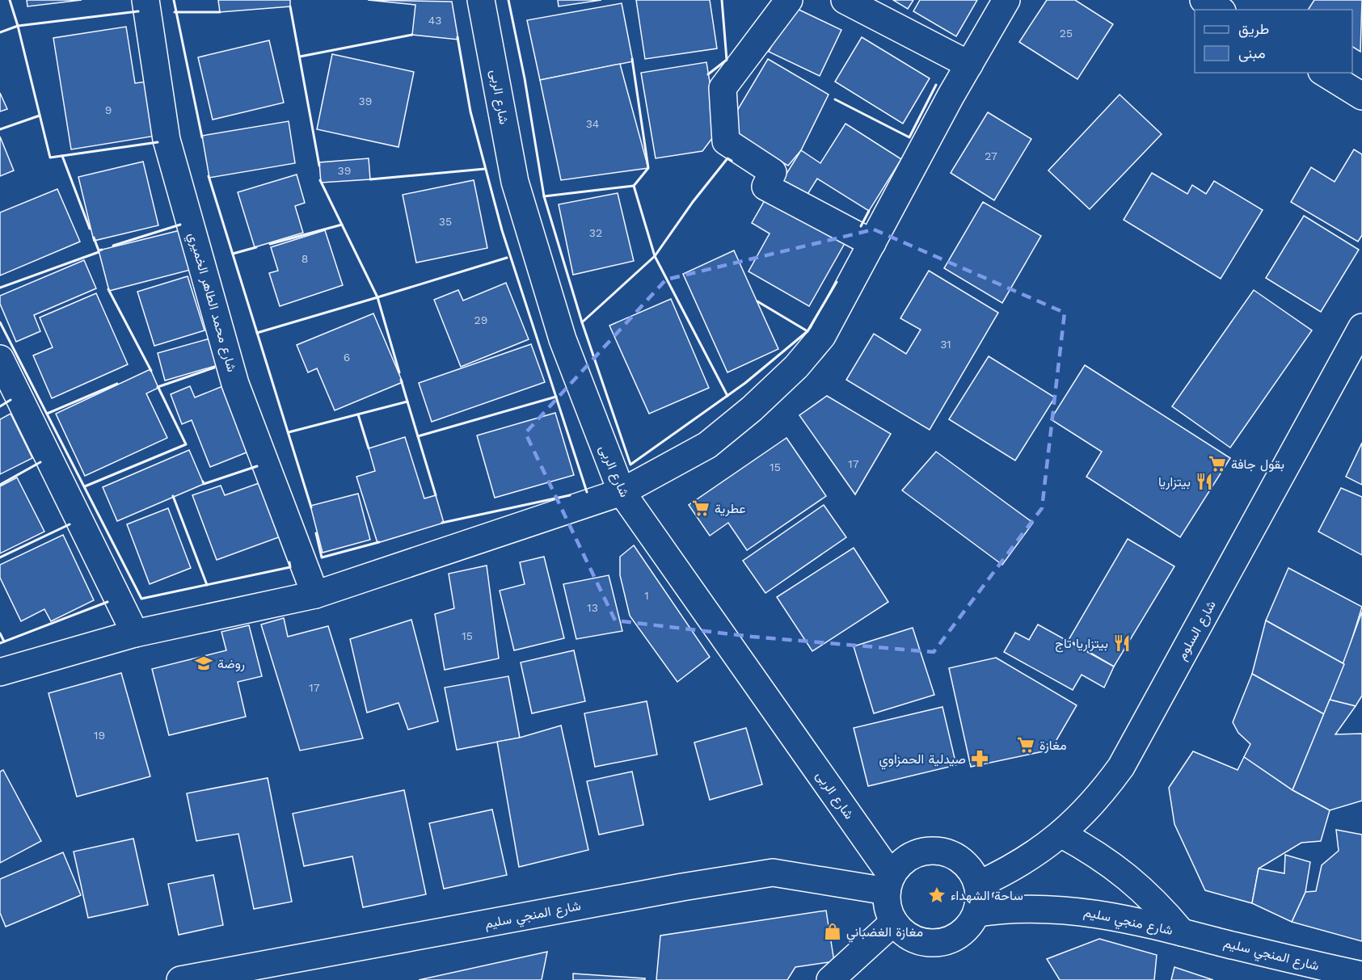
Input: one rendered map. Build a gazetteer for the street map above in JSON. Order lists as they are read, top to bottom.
{
  "streets": {
    "street": [
      "شارع الربى",
      "شارع محمد الطاهر الخميري",
      "شارع السلوم",
      "شارع المنجي سليم",
      "شارع منجي سليم"
    ]
  },
  "crossings": [
    ["شارع الربى", "شارع السلوم"],
    ["شارع الربى", "شارع المنجي سليم"],
    ["شارع الربى", "شارع منجي سليم"],
    ["شارع السلوم", "شارع المنجي سليم"],
    ["شارع السلوم", "شارع منجي سليم"],
    ["شارع المنجي سليم", "شارع منجي سليم"]
  ],
  "places": {
    "supermarket": ["بقول جافة", "عطرية", "مغازة"],
    "restaurant": ["بيتزاريا", "بيتزاريا تاج"],
    "school or university": ["روضة"],
    "pharmacy": ["صيدلية الحمزاوي"],
    "place": ["ساحة الشهداء"],
    "shop": ["مغازة الغضباني"]
  },
  "house_numbers": [
    "43",
    "25",
    "39",
    "9",
    "34",
    "27",
    "39",
    "35",
    "32",
    "8",
    "29",
    "31",
    "6",
    "17",
    "15",
    "1",
    "13",
    "15",
    "17",
    "19"
  ],
  "legend": ["طريق", "مبنى"]
}
